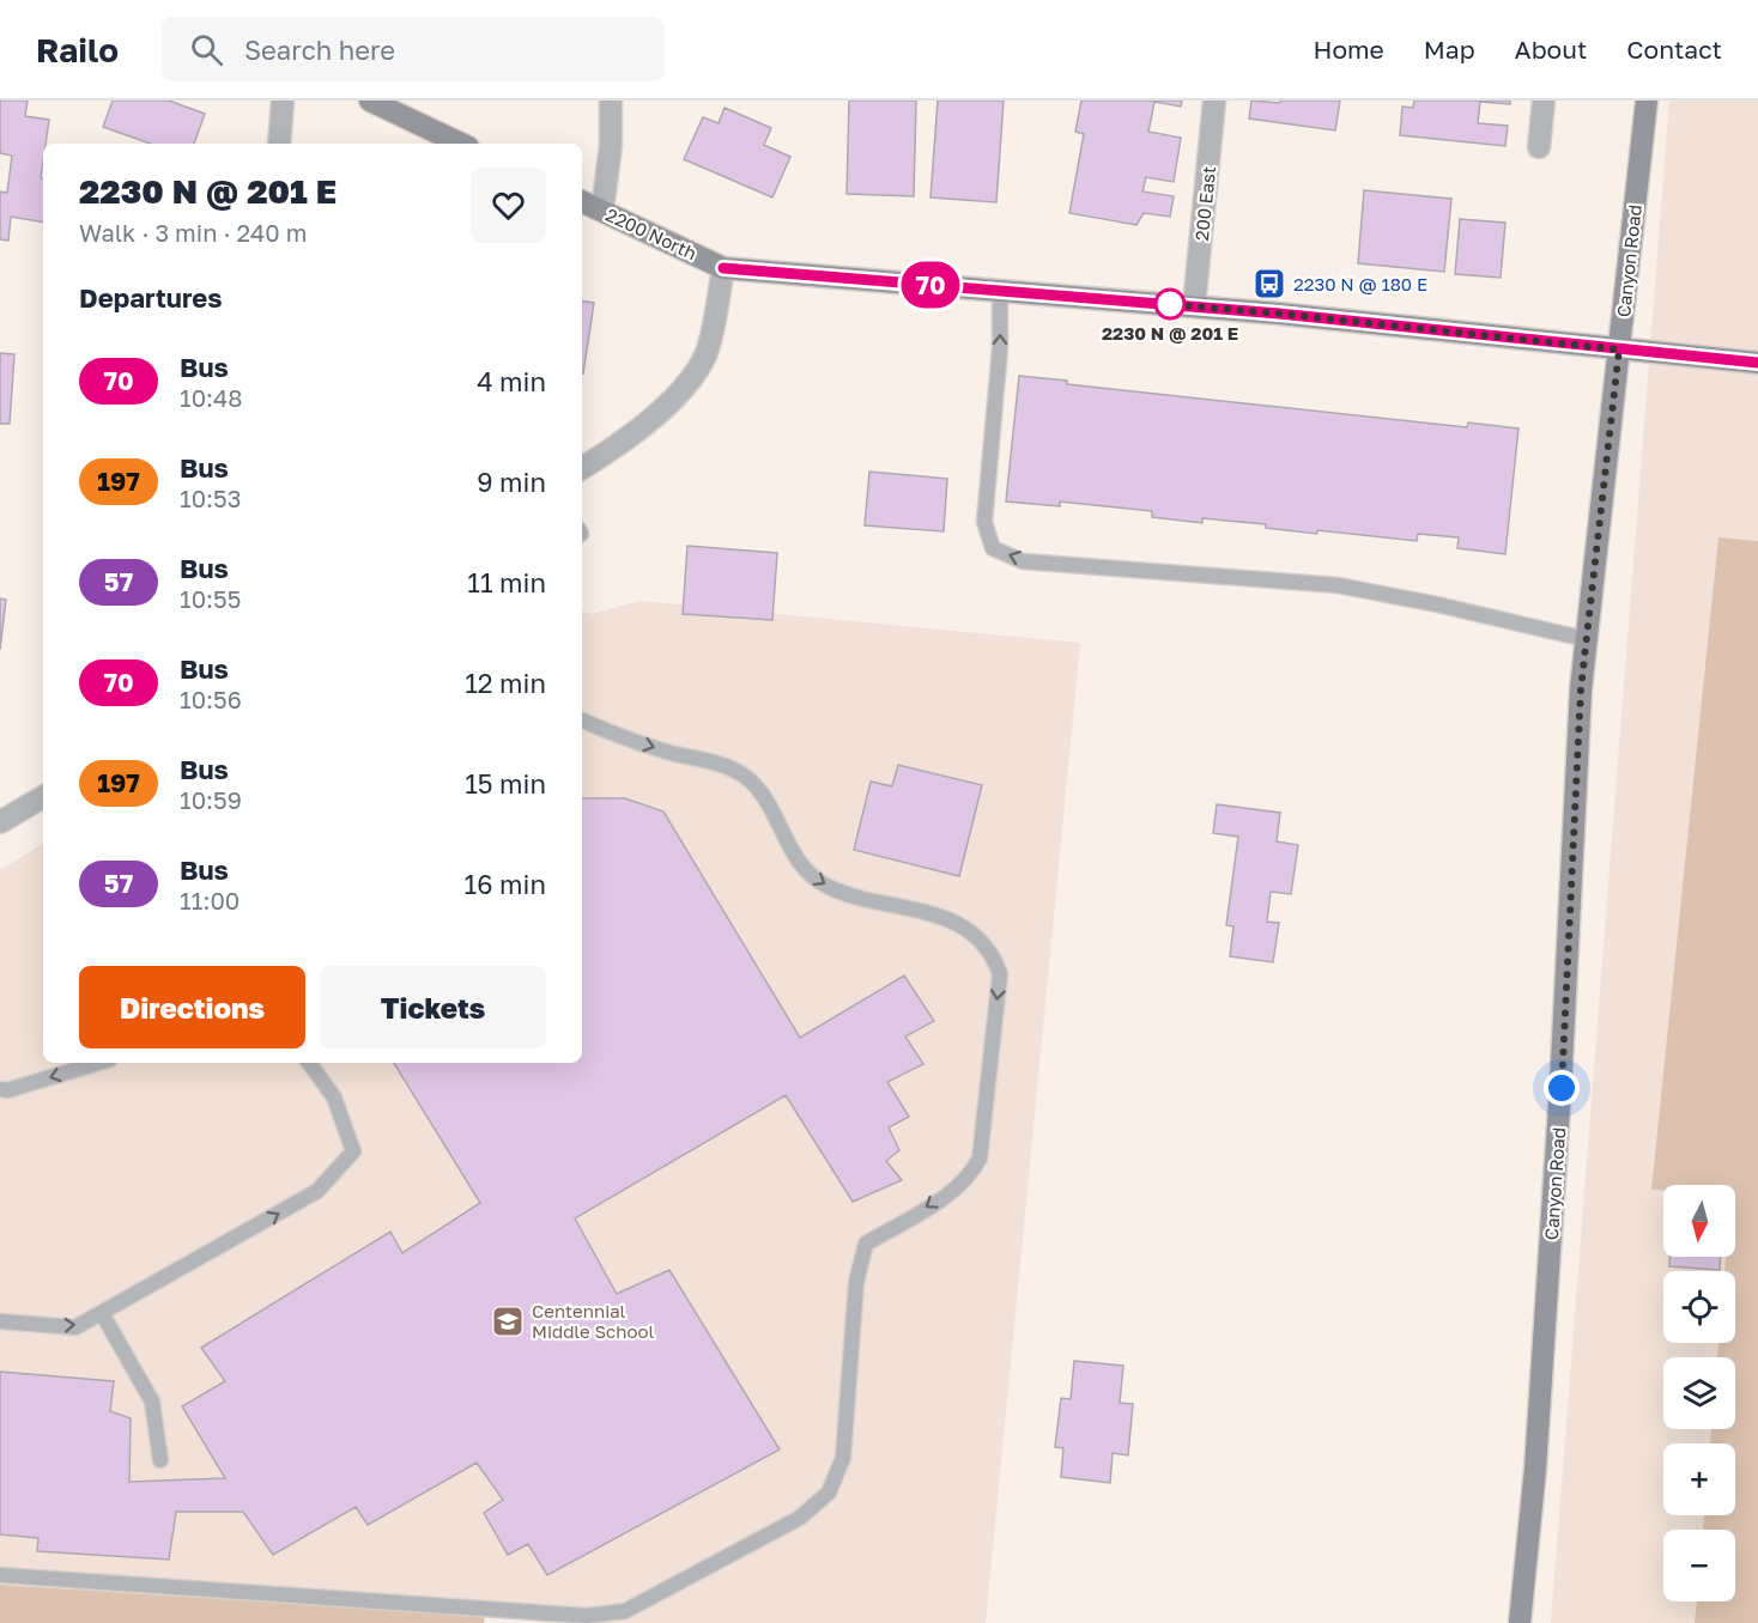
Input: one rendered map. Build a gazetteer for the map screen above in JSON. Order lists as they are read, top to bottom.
{
  "streets": {
    "main road": ["2200 North", "Canyon Road"],
    "street": ["200 East"]
  },
  "places": {
    "bus stop": ["2230 N @ 180 E"],
    "other": ["2230 N @ 201 E"],
    "school or university": ["Centennial Middle School"]
  },
  "lines": ["bus line 70"],
  "north": "bottom",
  "page": {
    "header": "Railo",
    "search": "Search here",
    "nav": [
      "Home",
      "Map",
      "About",
      "Contact"
    ],
    "on_map": "70",
    "heading": [
      ["2230 N @ 201 E", "Walk · 3 min · 240 m"],
      "Departures"
    ],
    "list": [
      {
        "mark": "70",
        "name": "Bus",
        "note": "10:48",
        "value": "4 min"
      },
      {
        "mark": "197",
        "name": "Bus",
        "note": "10:53",
        "value": "9 min"
      },
      {
        "mark": "57",
        "name": "Bus",
        "note": "10:55",
        "value": "11 min"
      },
      {
        "mark": "70",
        "name": "Bus",
        "note": "10:56",
        "value": "12 min"
      },
      {
        "mark": "197",
        "name": "Bus",
        "note": "10:59",
        "value": "15 min"
      },
      {
        "mark": "57",
        "name": "Bus",
        "note": "11:00",
        "value": "16 min"
      }
    ],
    "buttons": ["Directions", "Tickets"],
    "map_buttons": ["+", "−"]
  }
}
